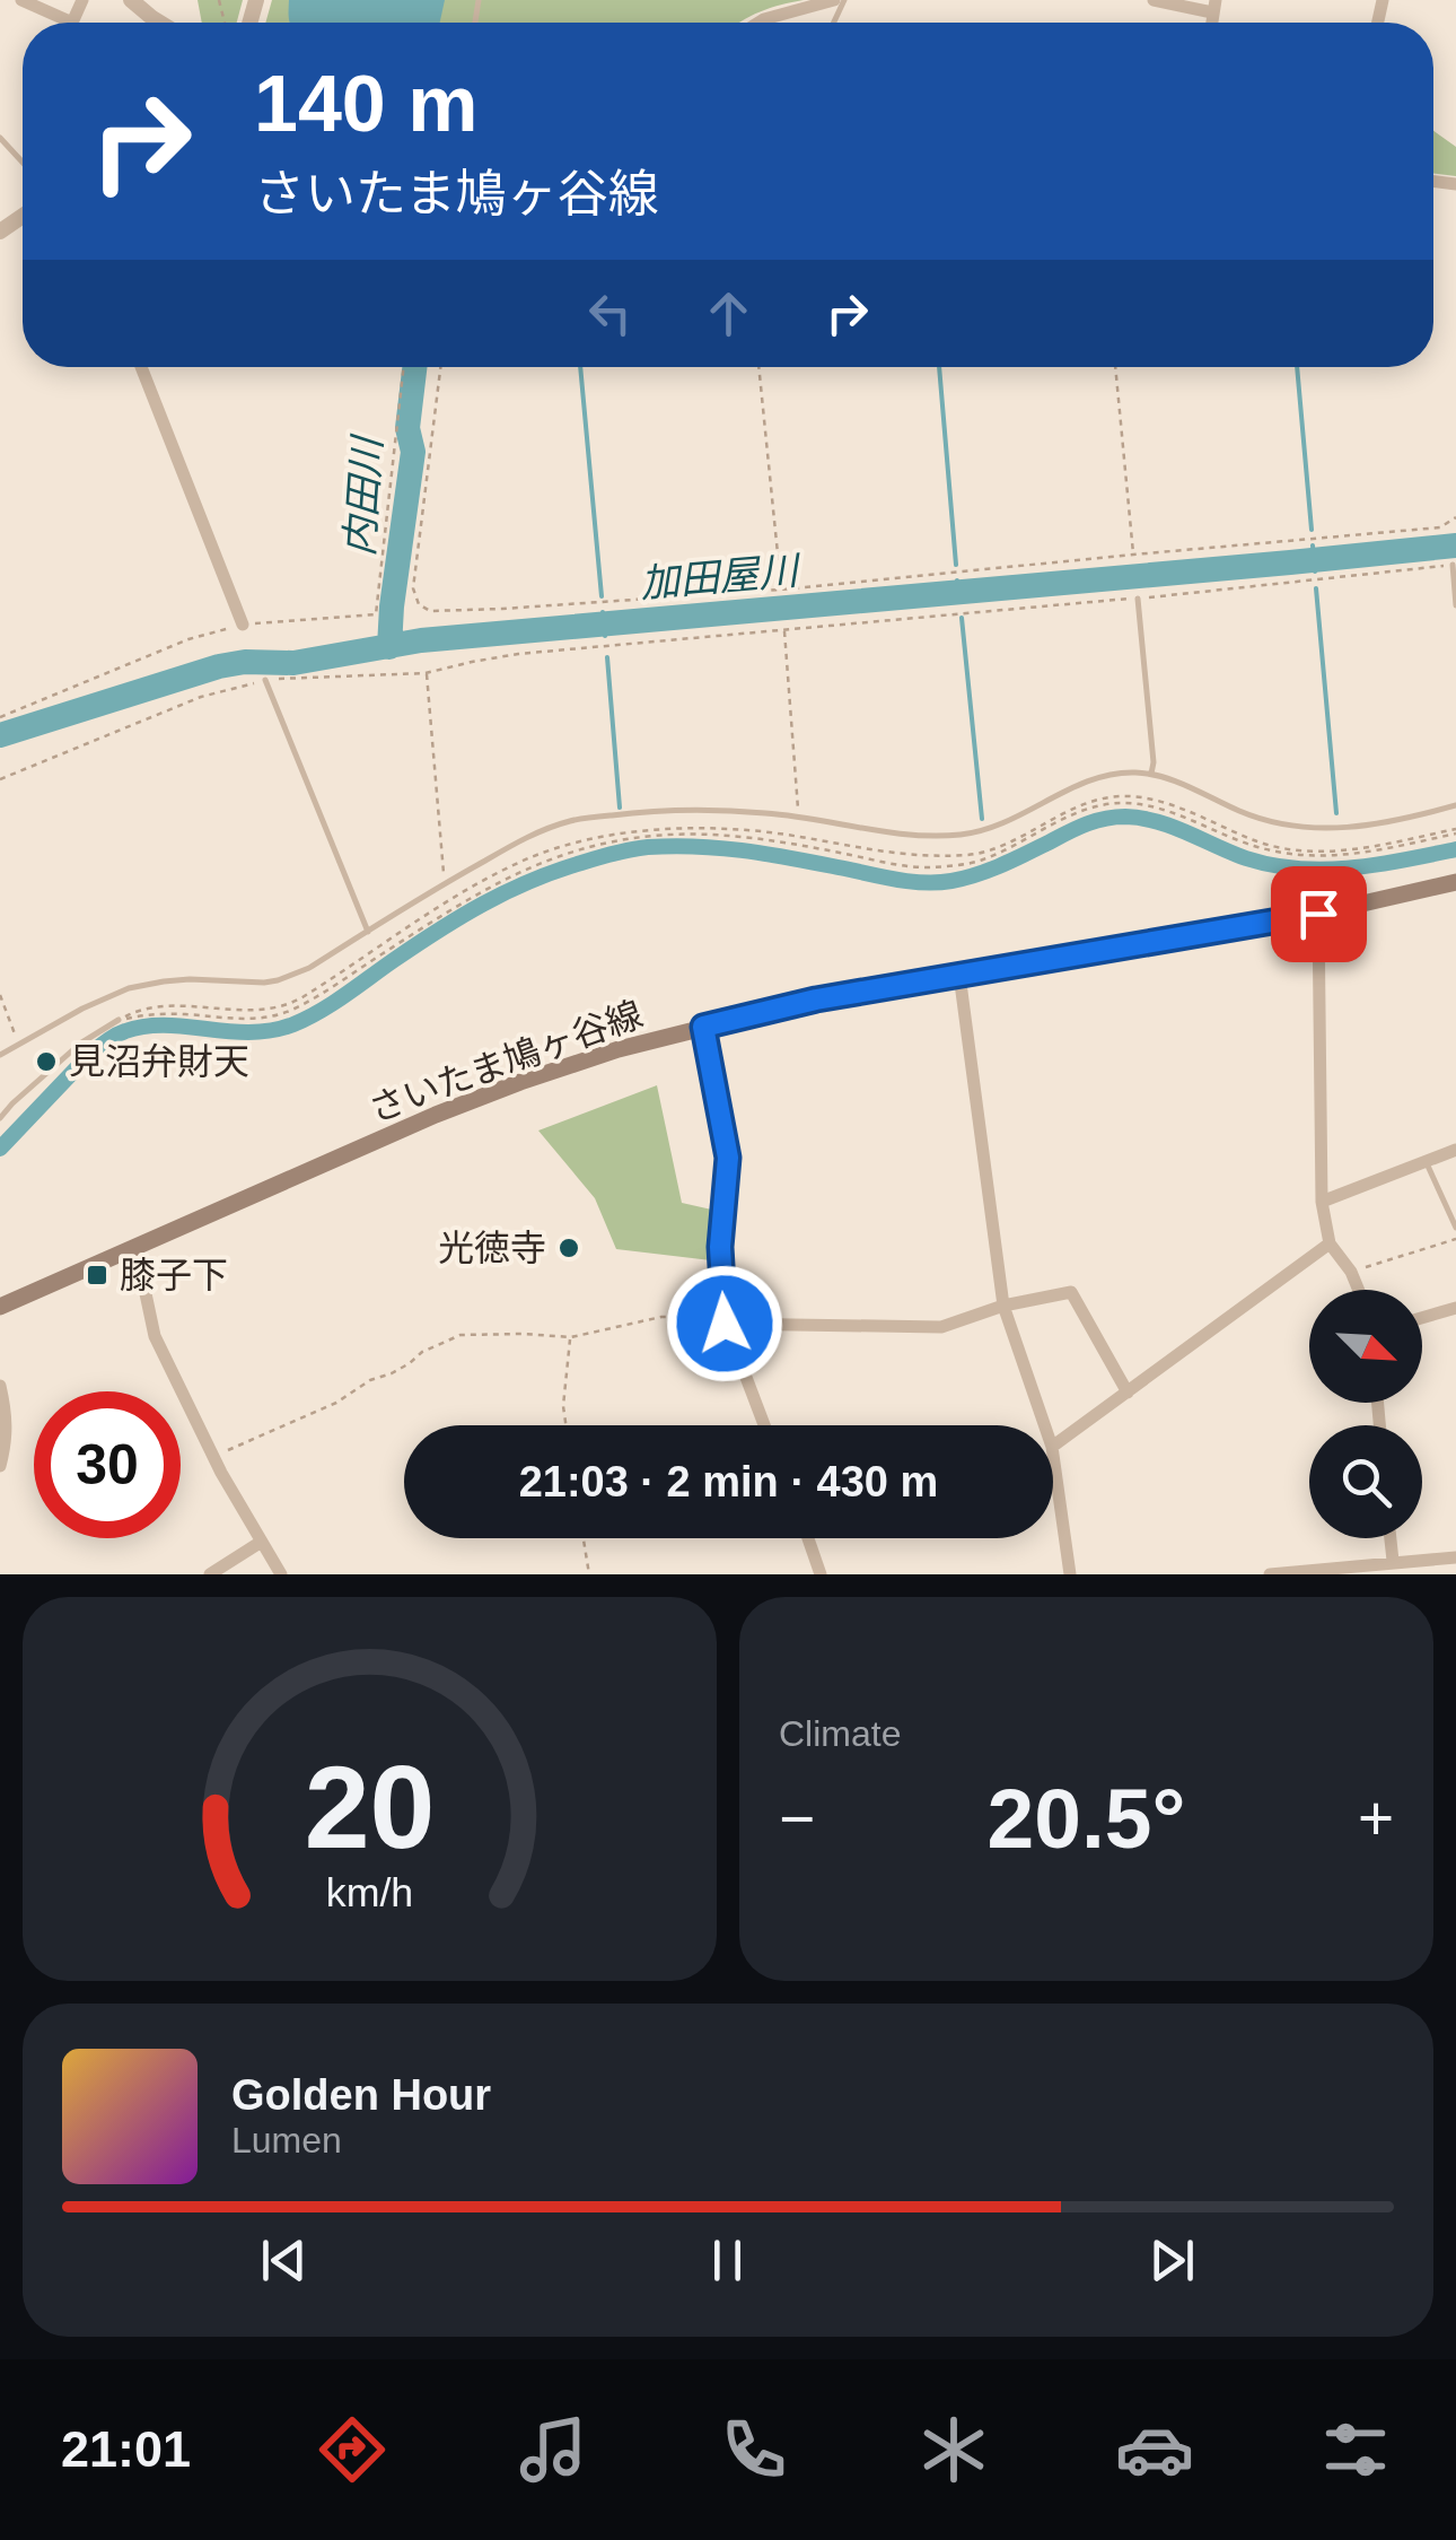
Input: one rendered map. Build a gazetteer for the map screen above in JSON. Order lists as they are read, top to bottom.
{
  "streets": {
    "main road": ["さいたま鳩ヶ谷線"]
  },
  "water": ["内田川", "加田屋川"],
  "places": {
    "other": ["見沼弁財天", "光徳寺"],
    "transit": ["膝子下"]
  },
  "north": "bottom right",
  "page": {
    "turn": ["140 m", "さいたま鳩ヶ谷線"],
    "limit": "30",
    "trip": "21:03 · 2 min · 430 m",
    "tile": "Climate",
    "heat": ["−", "20.5°", "+"],
    "song": ["Golden Hour", "Lumen"],
    "tabs": "21:01",
    "gauge": ["20", "km/h"]
  }
}
